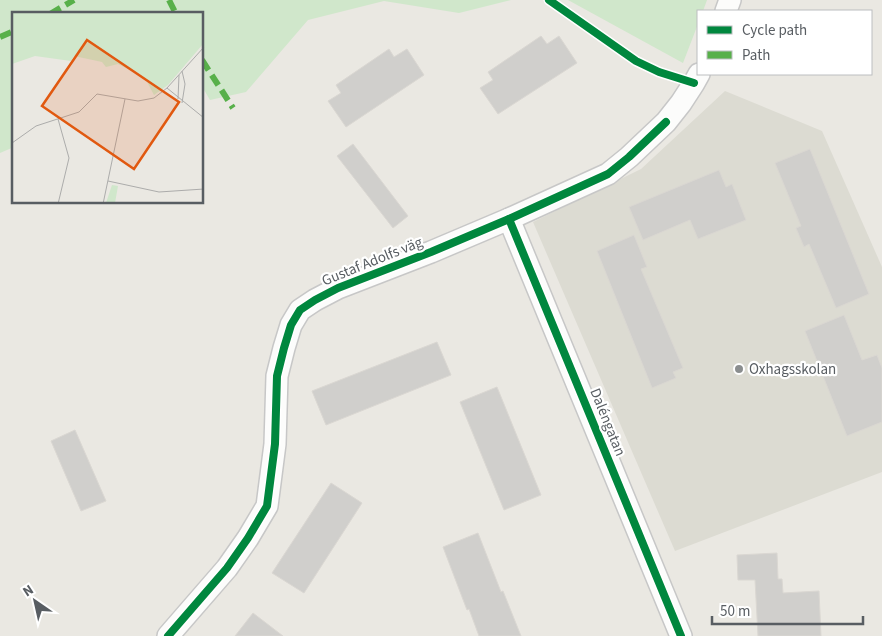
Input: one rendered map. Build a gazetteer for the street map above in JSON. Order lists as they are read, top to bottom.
{
  "streets": {
    "street": ["Gustaf Adolfs väg", "Daléngatan"]
  },
  "crossings": [
    ["Gustaf Adolfs väg", "Daléngatan"]
  ],
  "places": ["Oxhagsskolan"],
  "legend": ["Cycle path", "Path"],
  "scale_bar": "50 m",
  "north": "top left"
}
